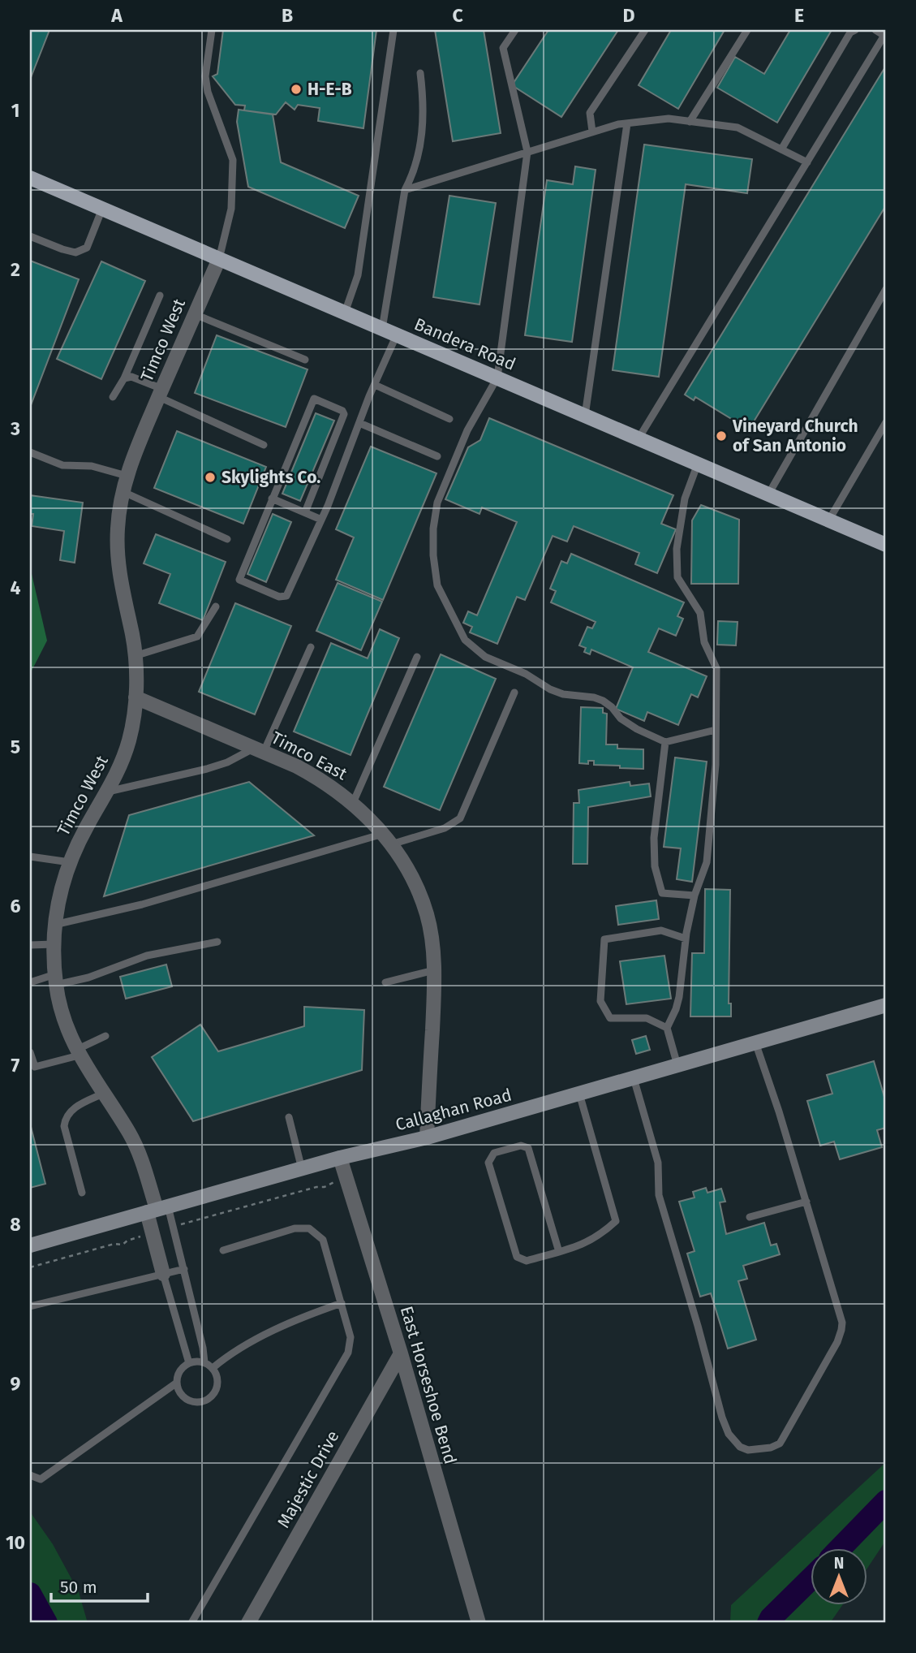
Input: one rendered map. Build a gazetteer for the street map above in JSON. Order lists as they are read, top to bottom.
{
  "streets": {
    "main road": ["Bandera Road", "Callaghan Road"],
    "street": [
      "Timco West",
      "Timco East",
      "East Horseshoe Bend",
      "Majestic Drive"
    ]
  },
  "crossings": [
    ["Timco West", "Bandera Road"],
    ["Timco West", "Timco East"],
    ["Timco West", "Callaghan Road"],
    ["Timco East", "Callaghan Road"],
    ["Callaghan Road", "East Horseshoe Bend"],
    ["East Horseshoe Bend", "Majestic Drive"]
  ],
  "places": ["H-E-B", "Vineyard Church of San Antonio", "Skylights Co."],
  "scale_bar": "50 m",
  "north": "top",
  "grid": {
    "columns": [
      "A",
      "B",
      "C",
      "D",
      "E"
    ],
    "rows": [
      "1",
      "2",
      "3",
      "4",
      "5",
      "6",
      "7",
      "8",
      "9",
      "10"
    ]
  }
}
